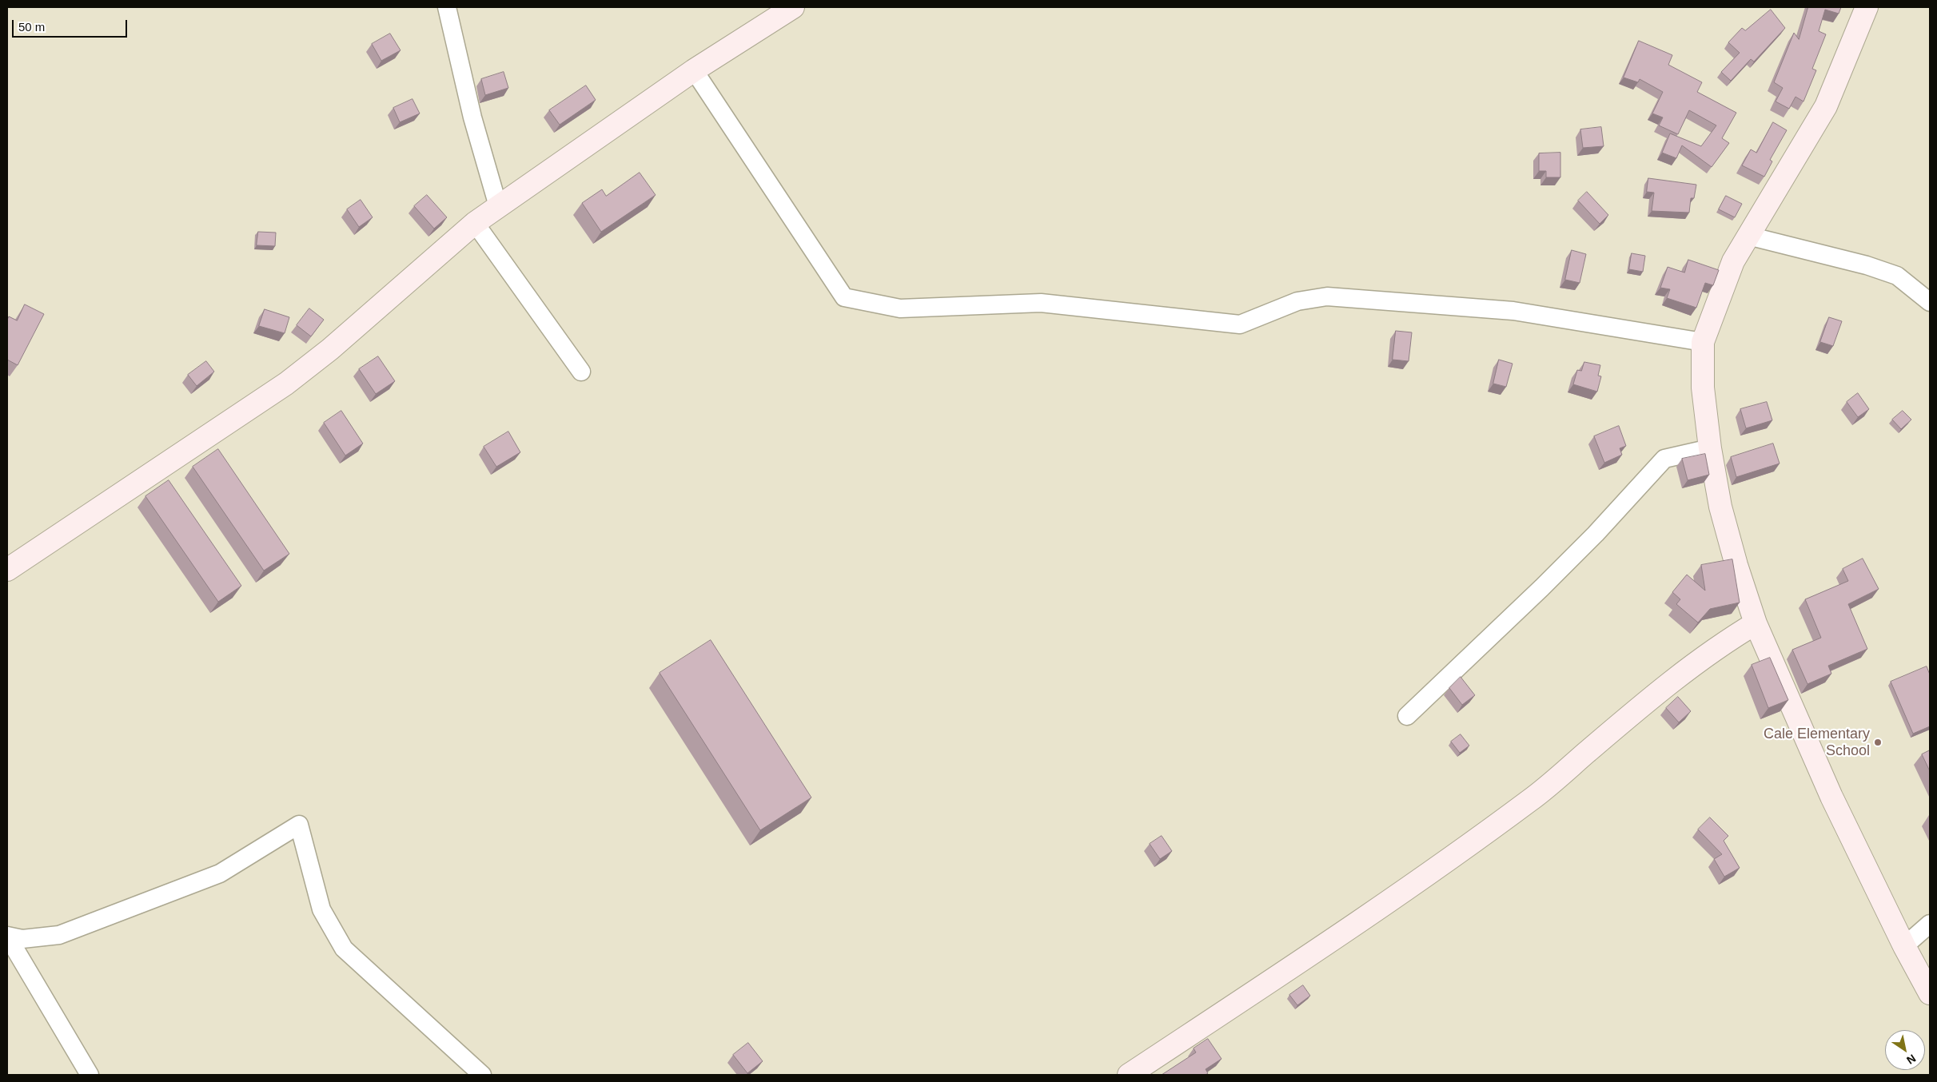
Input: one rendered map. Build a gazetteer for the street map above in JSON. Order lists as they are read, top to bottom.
{
  "places": ["Cale Elementary School"],
  "scale_bar": "50 m",
  "north": "bottom right"
}
